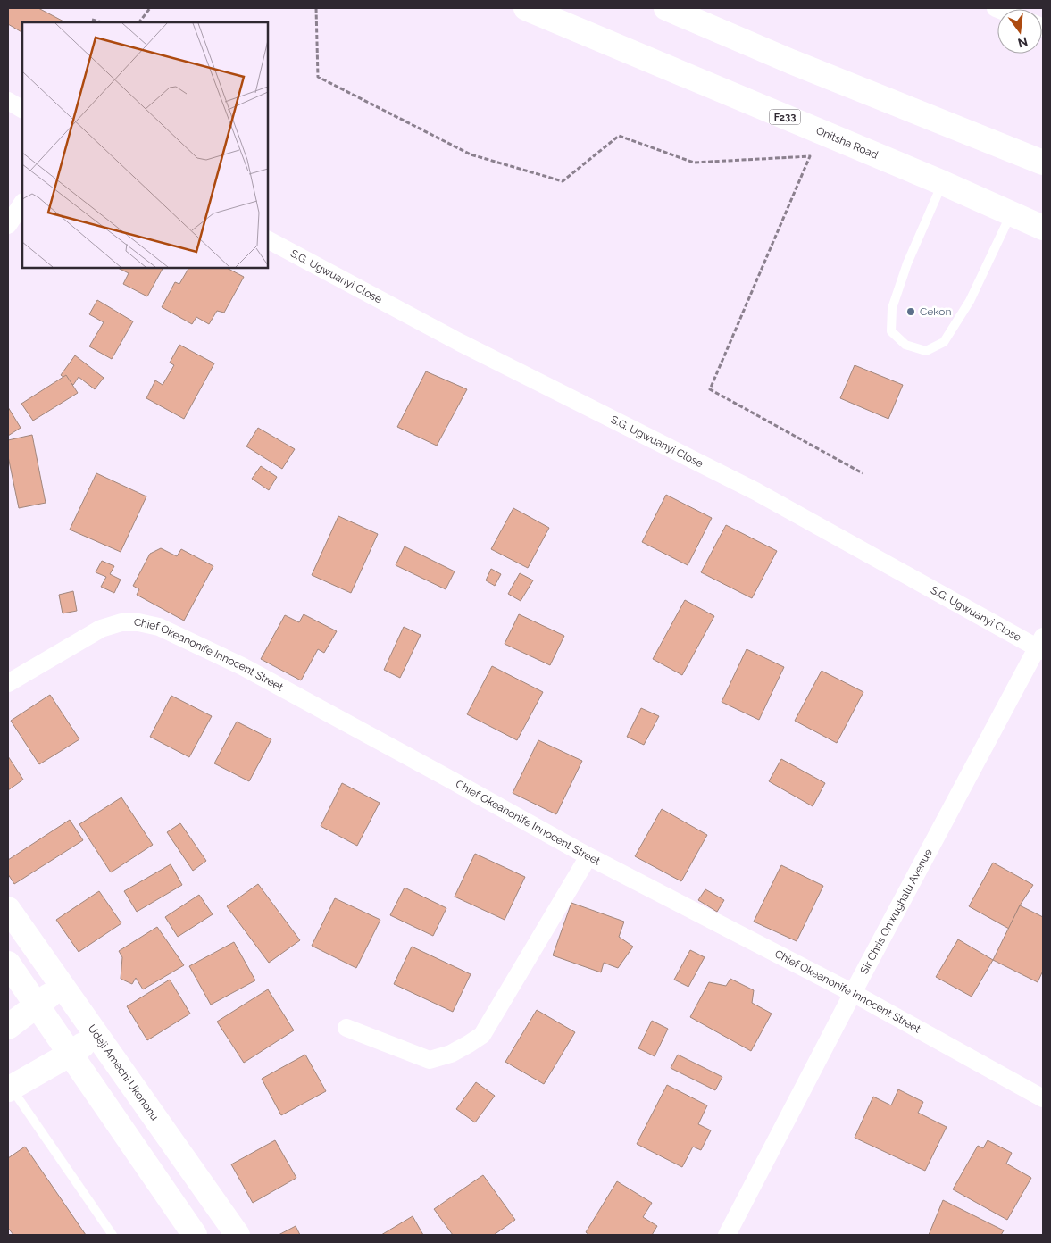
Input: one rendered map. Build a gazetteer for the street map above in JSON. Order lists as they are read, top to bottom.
{
  "streets": {
    "main road": ["F233", "Onitsha Road", "Udeji Amechi Ukononu"],
    "street": ["S.G. Ugwuanyi Close", "Chief Okeanonife Innocent Street", "Sir Chris Onwughalu Avenue"]
  },
  "crossings": [
    ["S.G. Ugwuanyi Close", "Sir Chris Onwughalu Avenue"],
    ["Chief Okeanonife Innocent Street", "Sir Chris Onwughalu Avenue"]
  ],
  "places": ["Cekon"],
  "north": "bottom"
}
